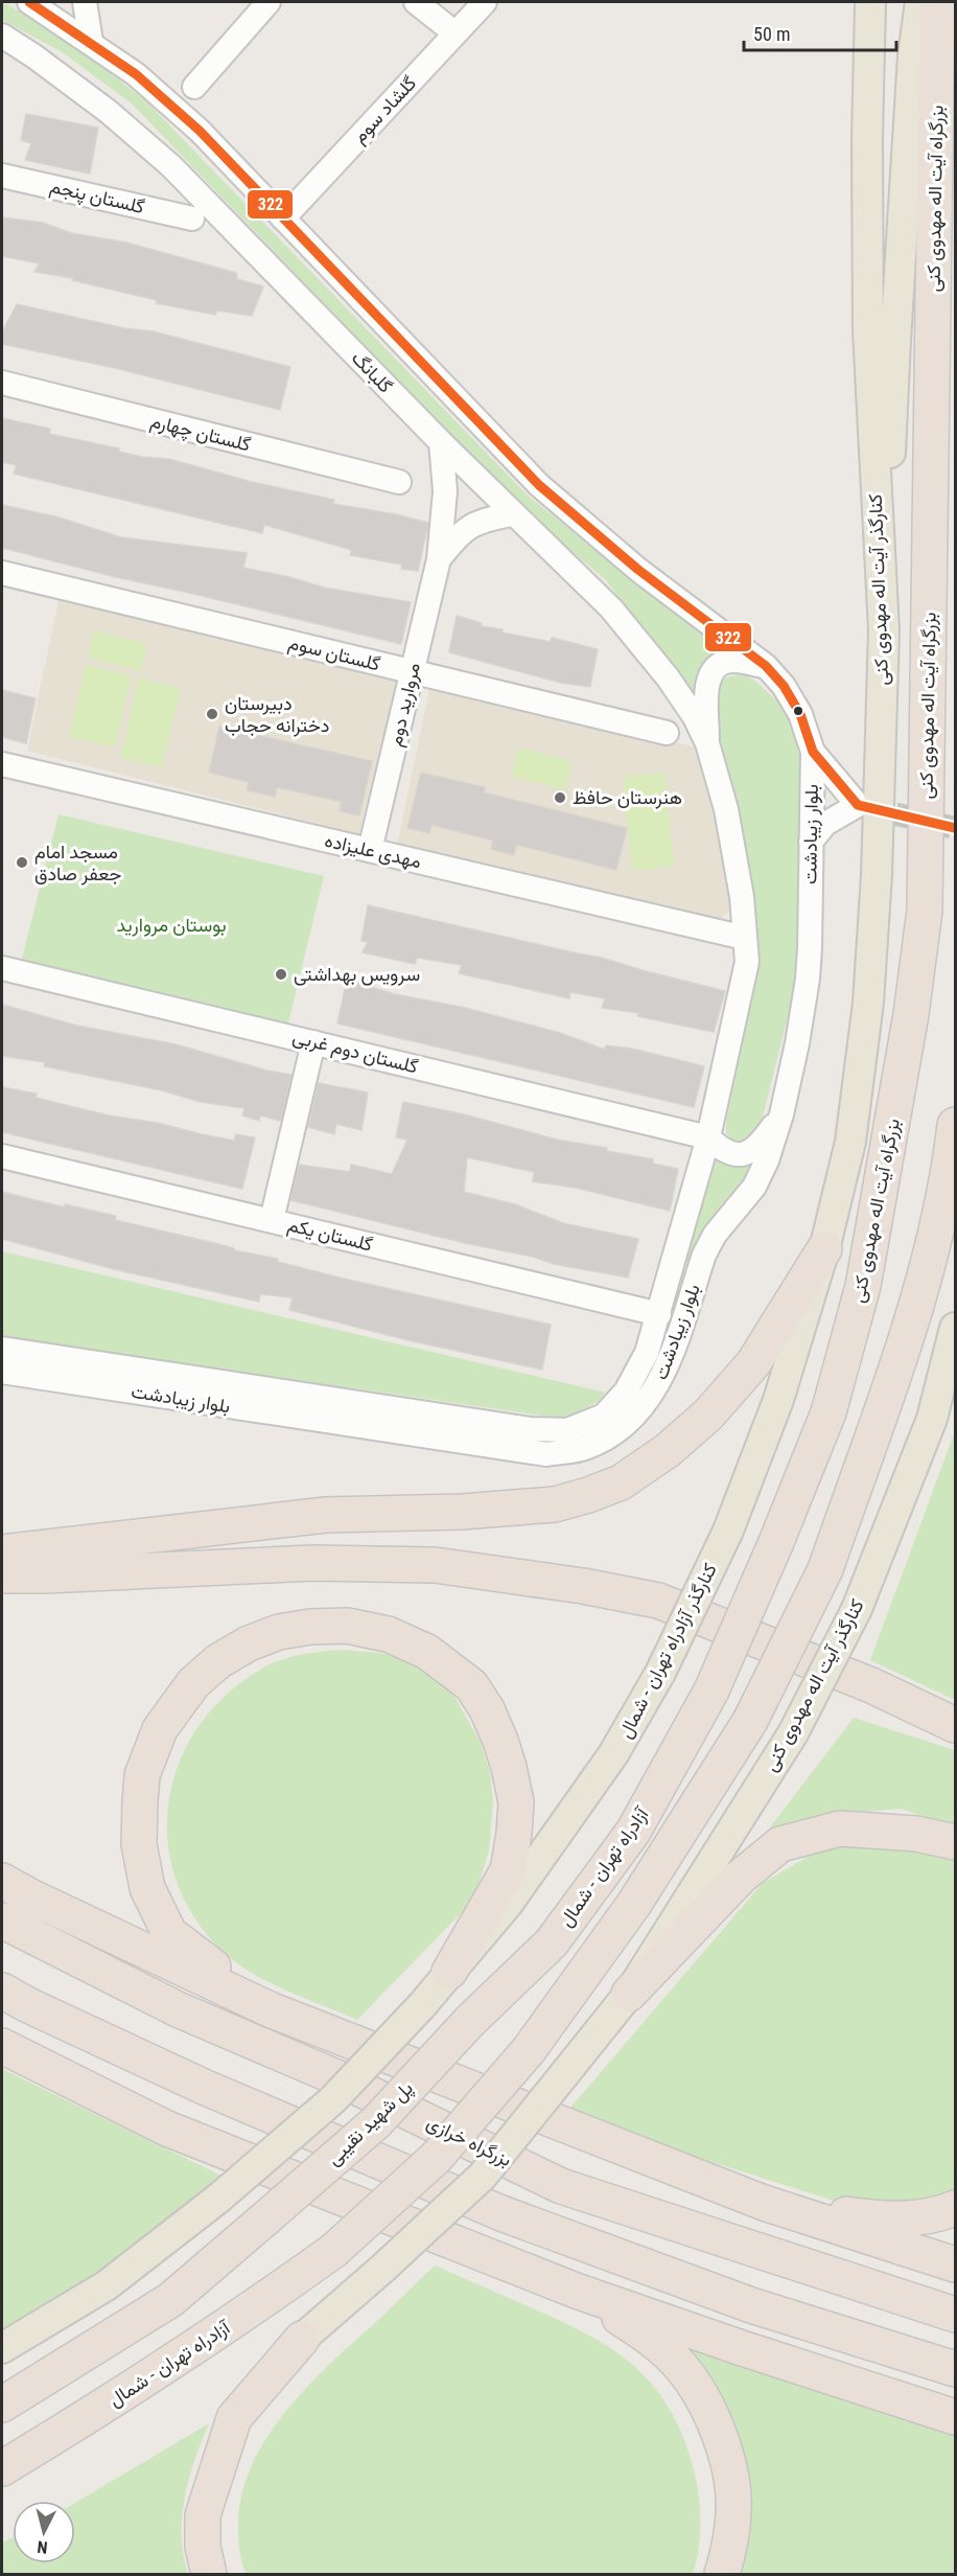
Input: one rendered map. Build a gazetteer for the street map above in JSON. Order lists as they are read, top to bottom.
{
  "streets": {
    "highway": [
      "بزرگراه آیت اله مهدوی کنی",
      "آزادراه تهران - شمال",
      "پل شهید نقیبی",
      "بزرگراه خرازی"
    ],
    "main road": ["کنارگذر آیت اله مهدوی کنی", "کنارگذر آزادراه تهران - شمال"],
    "street": [
      "گلشاد سوم",
      "گلستان پنجم",
      "گلبانگ",
      "گلستان چهارم",
      "گلستان سوم",
      "مروارید دوم",
      "بلوار زیبادشت",
      "مهدی علیزاده",
      "گلستان دوم غربی",
      "گلستان یکم"
    ]
  },
  "crossings": [
    ["بزرگراه آیت اله مهدوی کنی", "آزادراه تهران - شمال"],
    ["گلبانگ", "مروارید دوم"],
    ["گلبانگ", "بلوار زیبادشت"],
    ["کنارگذر آیت اله مهدوی کنی", "کنارگذر آزادراه تهران - شمال"],
    ["گلستان سوم", "مروارید دوم"],
    ["مروارید دوم", "مهدی علیزاده"],
    ["بلوار زیبادشت", "مهدی علیزاده"],
    ["بلوار زیبادشت", "گلستان دوم غربی"],
    ["بلوار زیبادشت", "گلستان یکم"],
    ["آزادراه تهران - شمال", "پل شهید نقیبی"]
  ],
  "parks": ["بوستان مروارید"],
  "places": [
    "دبیرستان دخترانه حجاب",
    "هنرستان حافظ",
    "مسجد امام جعفر صادق",
    "سرویس بهداشتی"
  ],
  "lines": ["transit line 322"],
  "scale_bar": "50 m",
  "north": "bottom"
}
